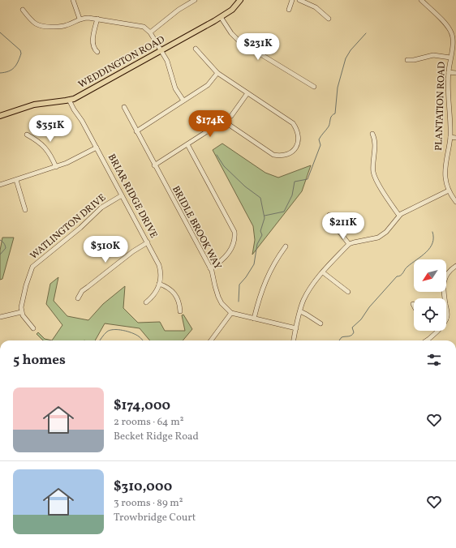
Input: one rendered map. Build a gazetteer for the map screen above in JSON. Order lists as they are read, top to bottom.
{
  "streets": {
    "main road": ["WEDDINGTON ROAD"],
    "street": [
      "PLANTATION ROAD",
      "BRIAR RIDGE DRIVE",
      "WATLINGTON DRIVE",
      "BRIDLE BROOK WAY"
    ]
  },
  "crossings": [
    ["WEDDINGTON ROAD", "BRIAR RIDGE DRIVE"],
    ["BRIAR RIDGE DRIVE", "WATLINGTON DRIVE"]
  ],
  "north": "bottom left",
  "page": {
    "price": [
      "$231K",
      "$174K",
      "$351K",
      "$211K",
      "$310K"
    ],
    "heading": "5 homes",
    "list": [
      {
        "name": "$174,000",
        "note": "2 rooms · 64 m² · Becket Ridge Road"
      },
      {
        "name": "$310,000",
        "note": "3 rooms · 89 m² · Trowbridge Court"
      }
    ]
  }
}
